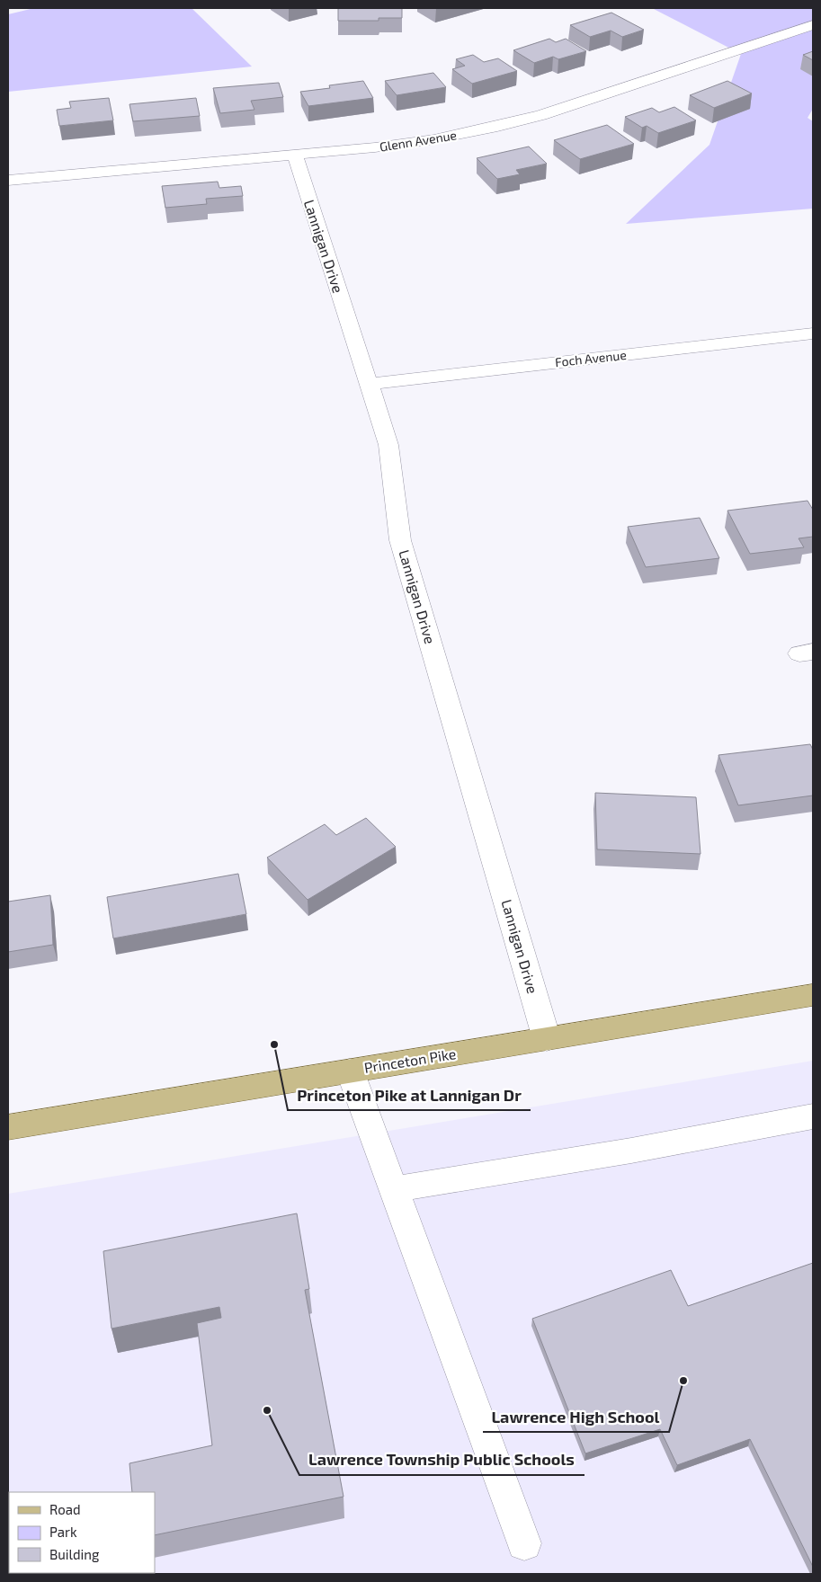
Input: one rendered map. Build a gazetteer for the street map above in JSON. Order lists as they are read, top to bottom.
{
  "streets": {
    "main road": ["Princeton Pike"],
    "street": ["Glenn Avenue", "Lannigan Drive", "Foch Avenue"]
  },
  "crossings": [
    ["Glenn Avenue", "Lannigan Drive"],
    ["Lannigan Drive", "Foch Avenue"],
    ["Lannigan Drive", "Princeton Pike"]
  ],
  "places": ["Princeton Pike at Lannigan Dr", "Lawrence High School", "Lawrence Township Public Schools"],
  "legend": ["Road", "Park", "Building"]
}
